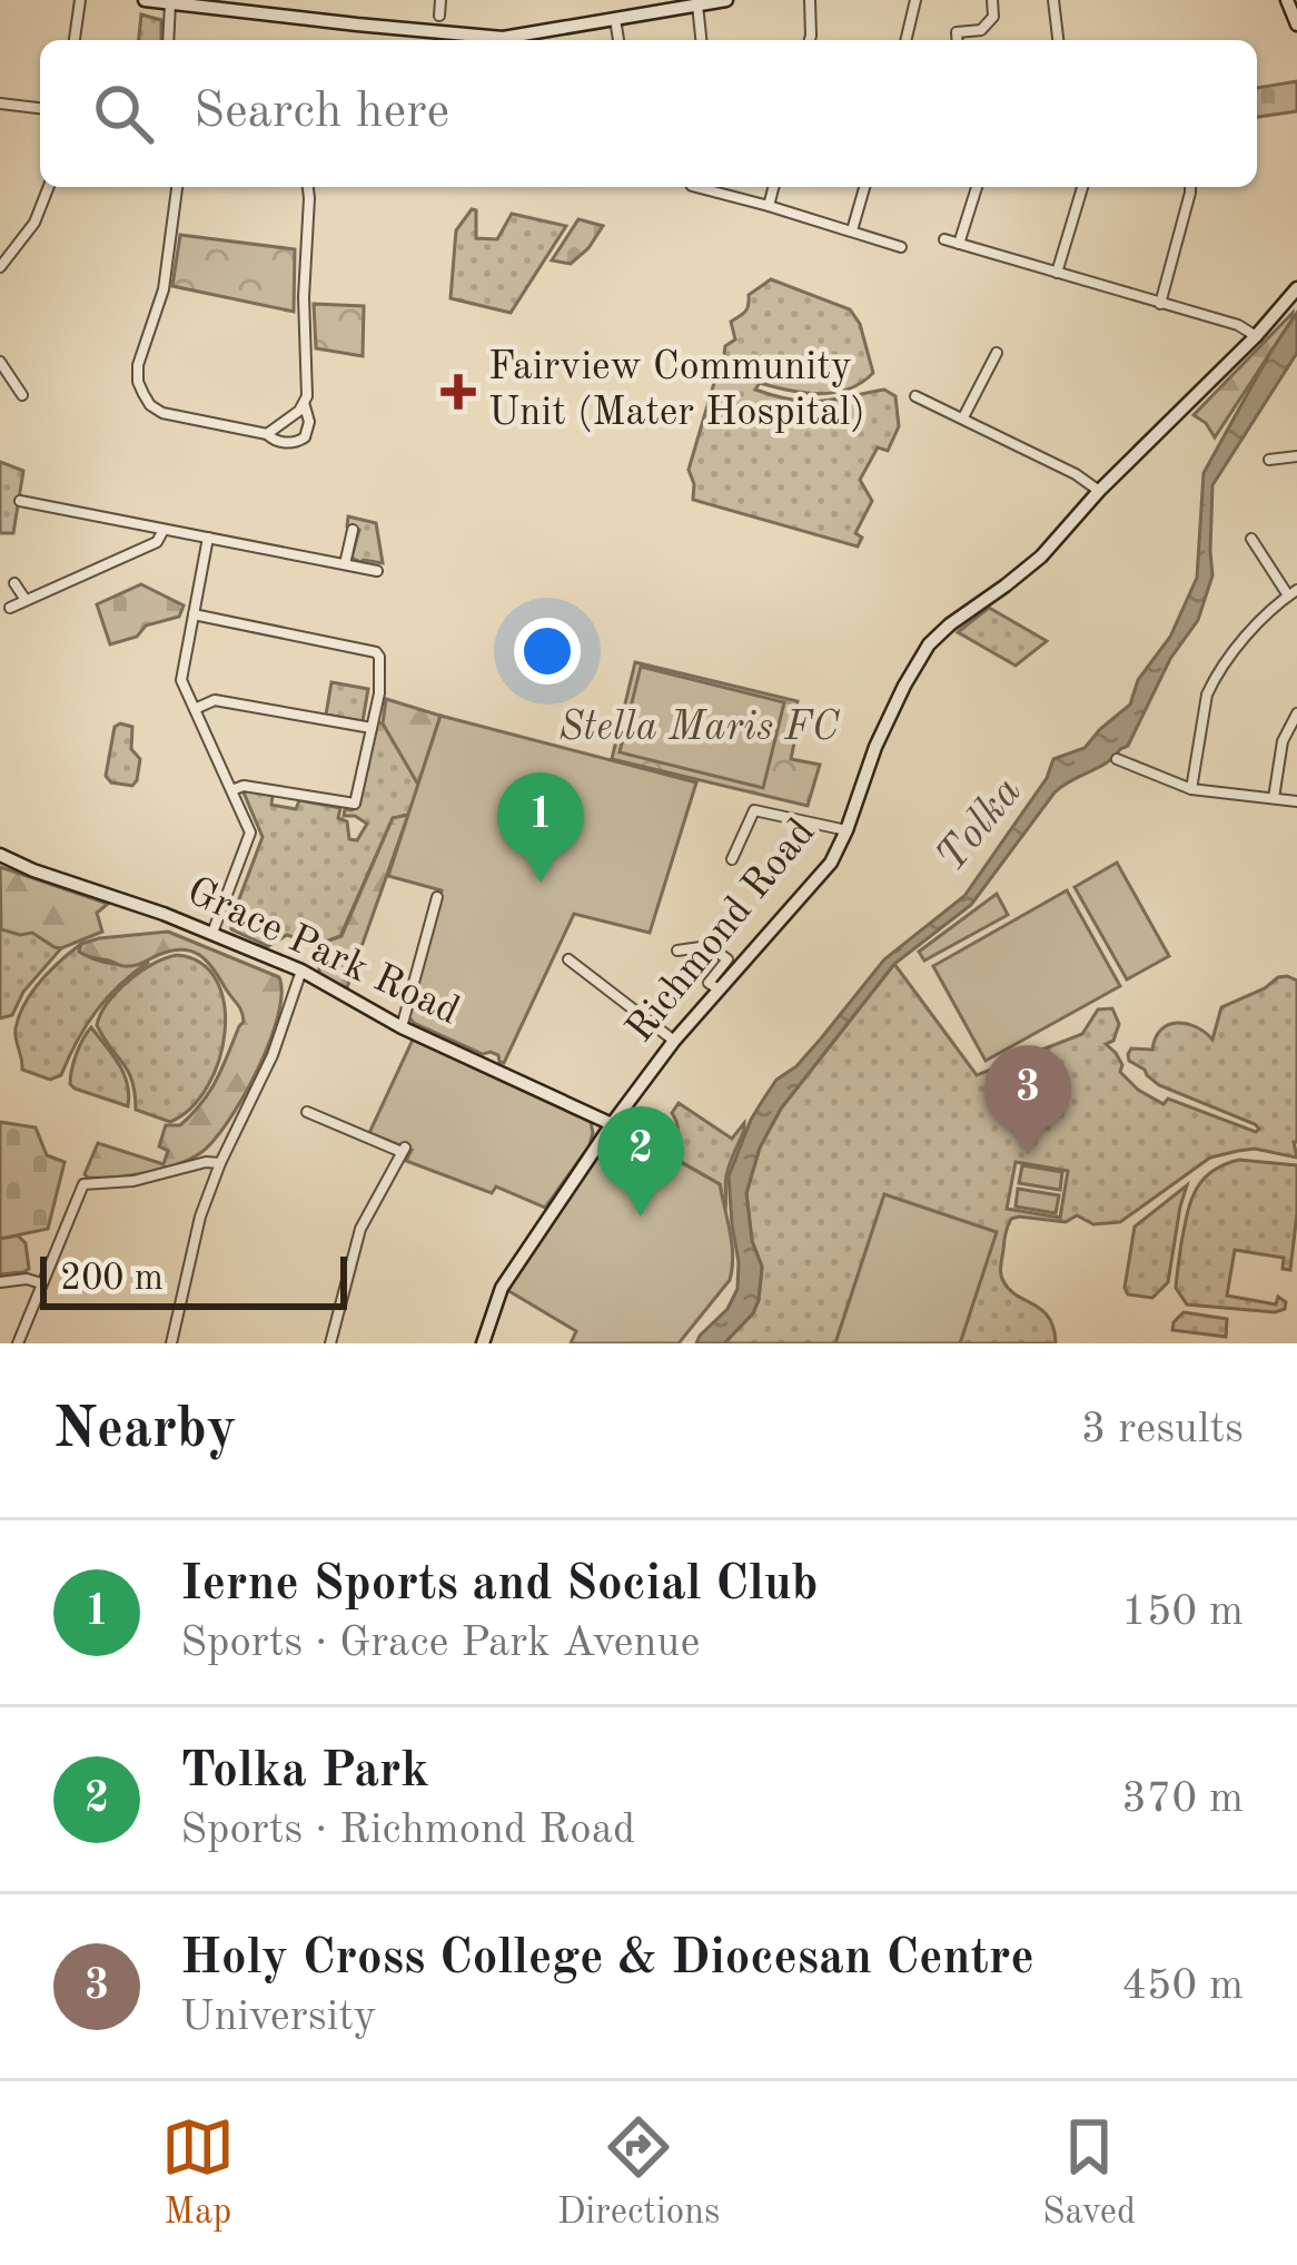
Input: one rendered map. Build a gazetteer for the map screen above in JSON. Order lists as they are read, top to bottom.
{
  "streets": {
    "street": ["Richmond Road", "Grace Park Road"]
  },
  "crossings": [
    ["Richmond Road", "Grace Park Road"]
  ],
  "water": ["Tolka"],
  "parks": ["Stella Maris FC"],
  "places": {
    "health": ["Fairview Community Unit (Mater Hospital)"]
  },
  "scale_bar": "200 m",
  "page": {
    "search": "Search here",
    "pins": ["1", "3", "2"],
    "scale": "200 m",
    "heading": ["Nearby", "3 results"],
    "list": [
      {
        "mark": "1",
        "name": "Ierne Sports and Social Club",
        "note": "Sports · Grace Park Avenue",
        "value": "150 m"
      },
      {
        "mark": "2",
        "name": "Tolka Park",
        "note": "Sports · Richmond Road",
        "value": "370 m"
      },
      {
        "mark": "3",
        "name": "Holy Cross College & Diocesan Centre",
        "note": "University",
        "value": "450 m"
      }
    ],
    "nav": ["Map", "Directions", "Saved"]
  }
}
